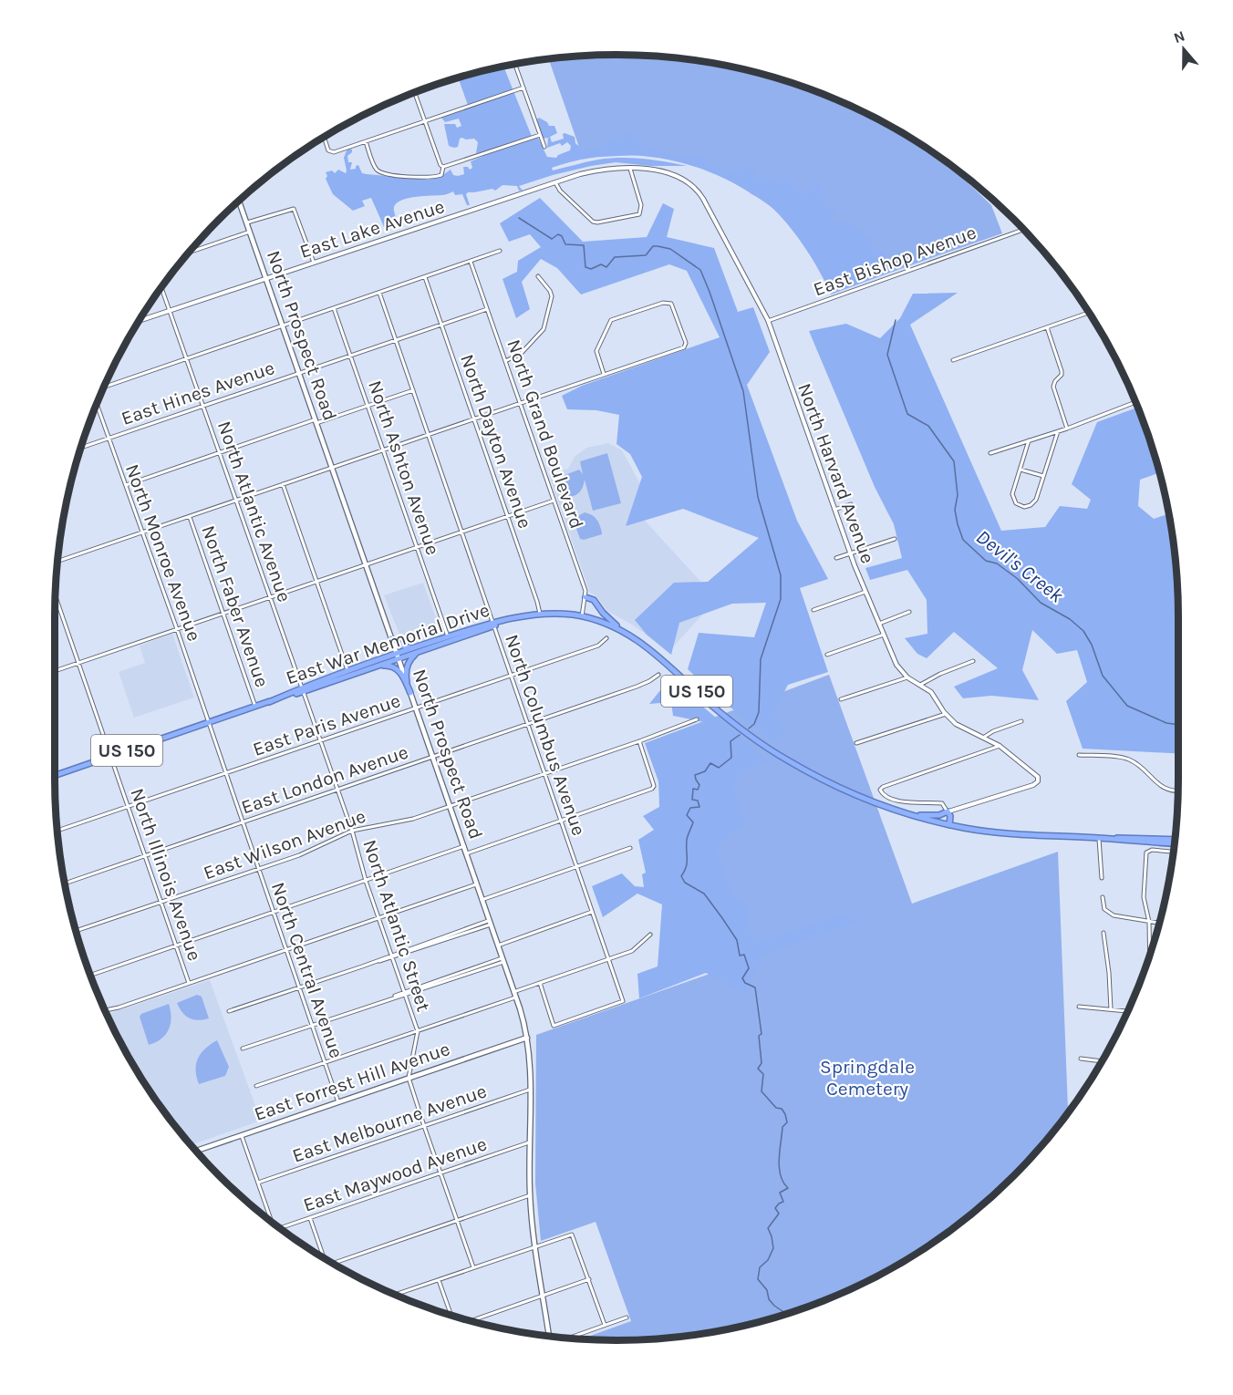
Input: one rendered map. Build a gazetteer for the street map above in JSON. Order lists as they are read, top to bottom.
{
  "streets": {
    "highway": ["East War Memorial Drive", "US 150"],
    "main road": ["North Prospect Road", "East Forrest Hill Avenue"],
    "street": [
      "East Lake Avenue",
      "East Bishop Avenue",
      "East Hines Avenue",
      "North Grand Boulevard",
      "North Dayton Avenue",
      "North Ashton Avenue",
      "North Harvard Avenue",
      "North Atlantic Avenue",
      "North Monroe Avenue",
      "North Faber Avenue",
      "East Paris Avenue",
      "North Columbus Avenue",
      "East London Avenue",
      "East Wilson Avenue",
      "North Illinois Avenue",
      "North Atlantic Street",
      "North Central Avenue",
      "East Melbourne Avenue",
      "East Maywood Avenue"
    ]
  },
  "crossings": [
    ["East Lake Avenue", "North Prospect Road"],
    ["East Lake Avenue", "North Harvard Avenue"],
    ["East Lake Avenue", "North Atlantic Avenue"],
    ["East Bishop Avenue", "North Harvard Avenue"],
    ["North Prospect Road", "East Hines Avenue"],
    ["North Prospect Road", "East War Memorial Drive"],
    ["North Prospect Road", "East Paris Avenue"],
    ["North Prospect Road", "East London Avenue"],
    ["North Prospect Road", "East Wilson Avenue"],
    ["North Prospect Road", "East Forrest Hill Avenue"],
    ["North Prospect Road", "East Melbourne Avenue"],
    ["North Prospect Road", "East Maywood Avenue"],
    ["East Hines Avenue", "North Grand Boulevard"],
    ["East Hines Avenue", "North Dayton Avenue"],
    ["East Hines Avenue", "North Ashton Avenue"],
    ["East Hines Avenue", "North Atlantic Avenue"],
    ["East Hines Avenue", "North Monroe Avenue"],
    ["East Hines Avenue", "North Columbus Avenue"],
    ["North Grand Boulevard", "East War Memorial Drive"],
    ["North Dayton Avenue", "East War Memorial Drive"],
    ["North Ashton Avenue", "East War Memorial Drive"],
    ["North Atlantic Avenue", "East War Memorial Drive"],
    ["North Atlantic Avenue", "North Atlantic Street"],
    ["North Monroe Avenue", "East War Memorial Drive"],
    ["North Monroe Avenue", "North Central Avenue"],
    ["North Faber Avenue", "East War Memorial Drive"],
    ["East War Memorial Drive", "North Columbus Avenue"],
    ["East War Memorial Drive", "North Illinois Avenue"],
    ["East War Memorial Drive", "North Atlantic Street"],
    ["East War Memorial Drive", "North Central Avenue"],
    ["East Paris Avenue", "North Columbus Avenue"],
    ["East Paris Avenue", "North Illinois Avenue"],
    ["East Paris Avenue", "North Atlantic Street"],
    ["East Paris Avenue", "North Central Avenue"],
    ["North Columbus Avenue", "East London Avenue"],
    ["North Columbus Avenue", "East Wilson Avenue"],
    ["East London Avenue", "North Illinois Avenue"],
    ["East London Avenue", "North Atlantic Street"],
    ["East London Avenue", "North Central Avenue"],
    ["East Wilson Avenue", "North Illinois Avenue"],
    ["East Wilson Avenue", "North Atlantic Street"],
    ["East Wilson Avenue", "North Central Avenue"],
    ["North Atlantic Street", "East Forrest Hill Avenue"],
    ["North Central Avenue", "East Forrest Hill Avenue"]
  ],
  "water": ["Devil's Creek"],
  "parks": ["Springdale Cemetery"],
  "north": "top"
}
